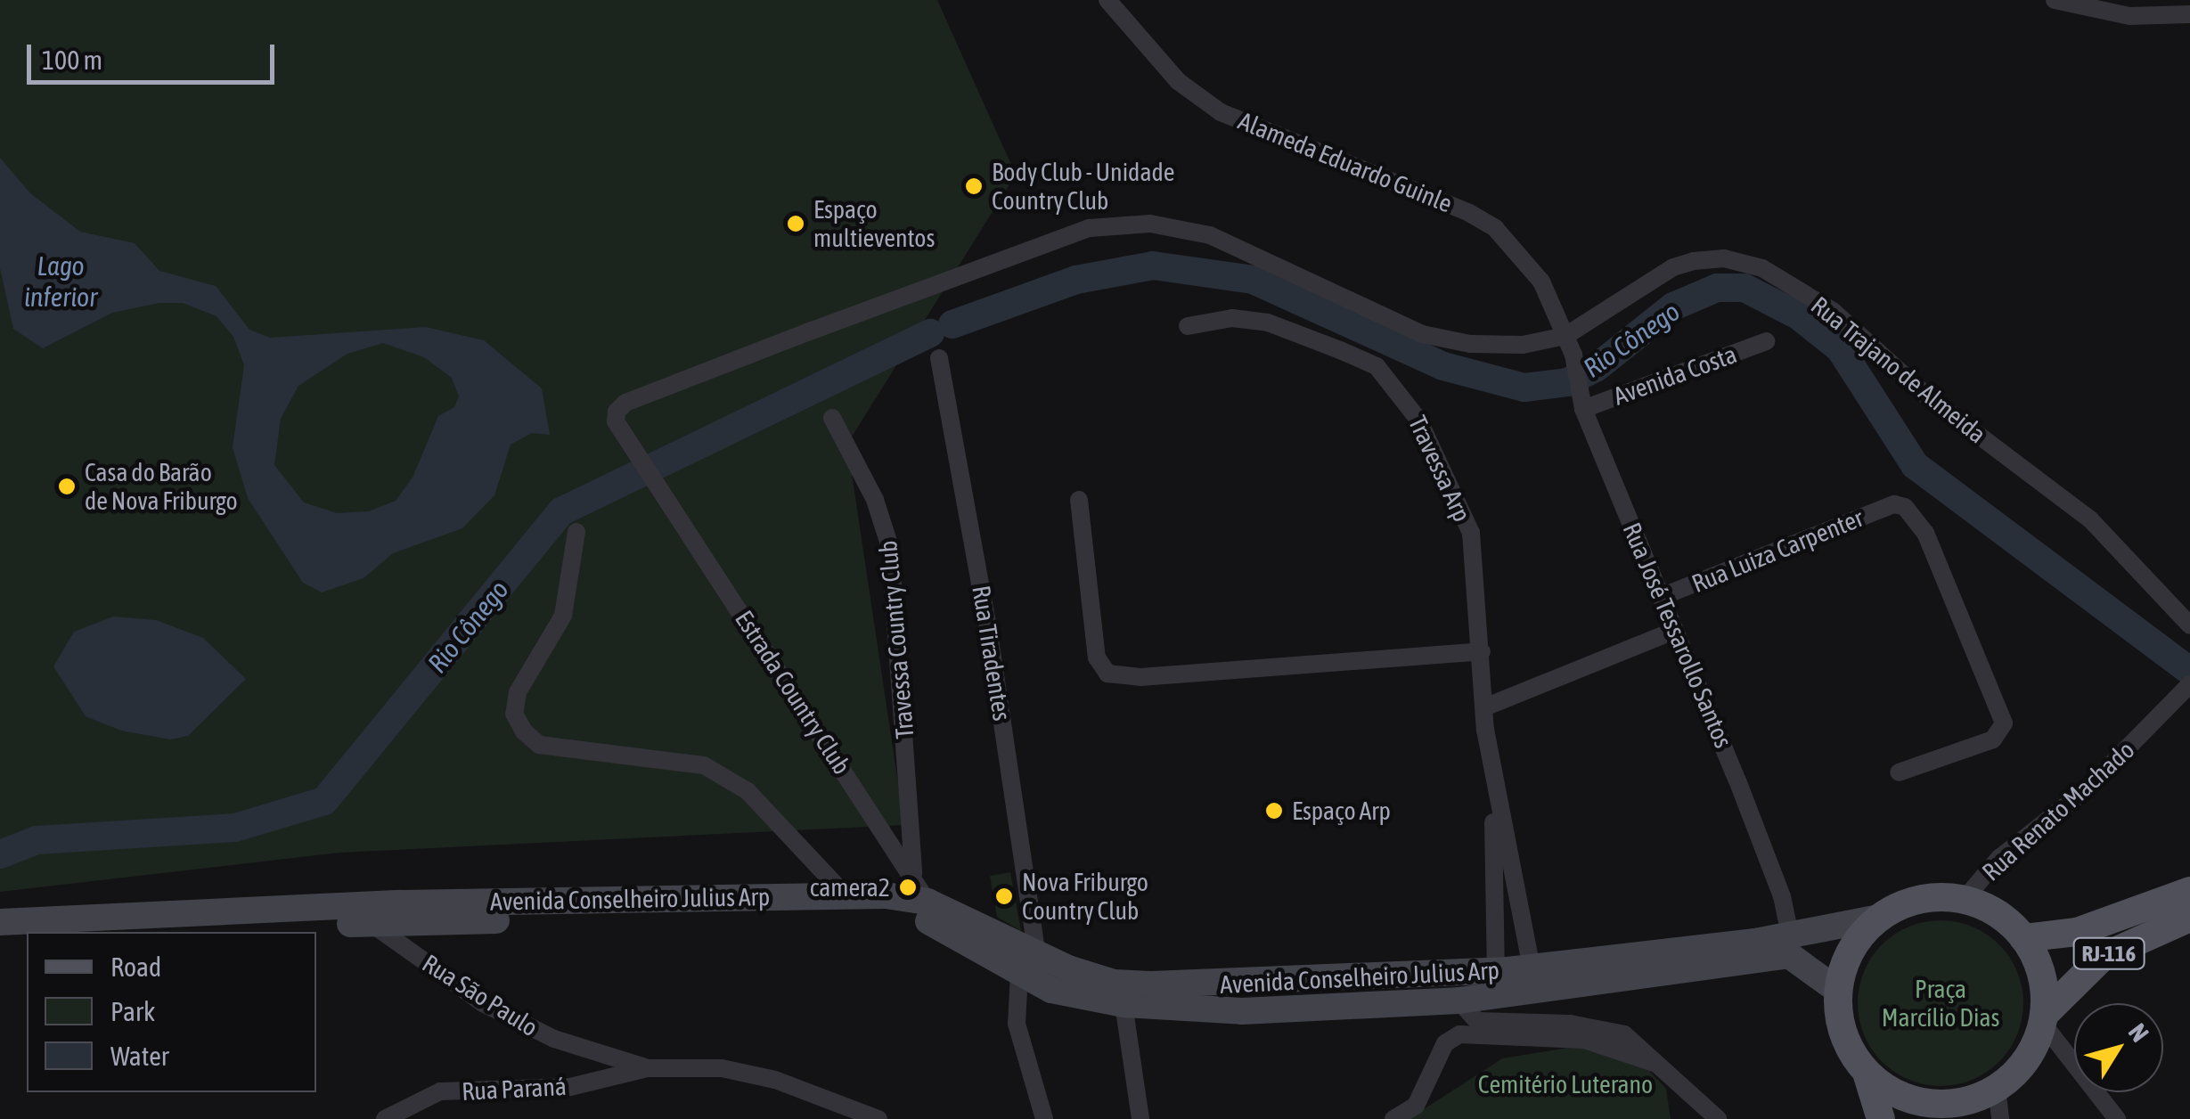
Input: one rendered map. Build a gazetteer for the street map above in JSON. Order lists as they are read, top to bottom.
{
  "streets": {
    "main road": ["Avenida Conselheiro Julius Arp", "RJ-116"],
    "street": [
      "Alameda Eduardo Guinle",
      "Rua Trajano de Almeida",
      "Avenida Costa",
      "Travessa Arp",
      "Rua Luiza Carpenter",
      "Rua José Tessarollo Santos",
      "Travessa Country Club",
      "Rua Tiradentes",
      "Estrada Country Club",
      "Rua Renato Machado",
      "Rua São Paulo",
      "Rua Paraná"
    ]
  },
  "crossings": [
    ["Alameda Eduardo Guinle", "Rua Trajano de Almeida"],
    ["Alameda Eduardo Guinle", "Rua José Tessarollo Santos"],
    ["Alameda Eduardo Guinle", "Estrada Country Club"],
    ["Rua Trajano de Almeida", "Rua José Tessarollo Santos"],
    ["Rua Trajano de Almeida", "Estrada Country Club"],
    ["Avenida Costa", "Rua José Tessarollo Santos"],
    ["Travessa Arp", "Avenida Conselheiro Julius Arp"],
    ["Rua Luiza Carpenter", "Rua José Tessarollo Santos"],
    ["Rua José Tessarollo Santos", "Estrada Country Club"],
    ["Rua José Tessarollo Santos", "Avenida Conselheiro Julius Arp"],
    ["Travessa Country Club", "Estrada Country Club"],
    ["Rua Tiradentes", "Avenida Conselheiro Julius Arp"],
    ["Estrada Country Club", "Avenida Conselheiro Julius Arp"],
    ["Rua Renato Machado", "Avenida Conselheiro Julius Arp"],
    ["Rua Renato Machado", "RJ-116"],
    ["Avenida Conselheiro Julius Arp", "RJ-116"],
    ["Avenida Conselheiro Julius Arp", "Rua São Paulo"],
    ["Rua São Paulo", "Rua Paraná"]
  ],
  "water": ["Lago inferior", "Rio Cônego"],
  "parks": ["Praça Marcílio Dias", "Cemitério Luterano"],
  "places": [
    "Body Club - Unidade Country Club",
    "Espaço multieventos",
    "Casa do Barão de Nova Friburgo",
    "Espaço Arp",
    "camera2",
    "Nova Friburgo Country Club"
  ],
  "legend": ["Road", "Park", "Water"],
  "scale_bar": "100 m",
  "north": "top right"
}
